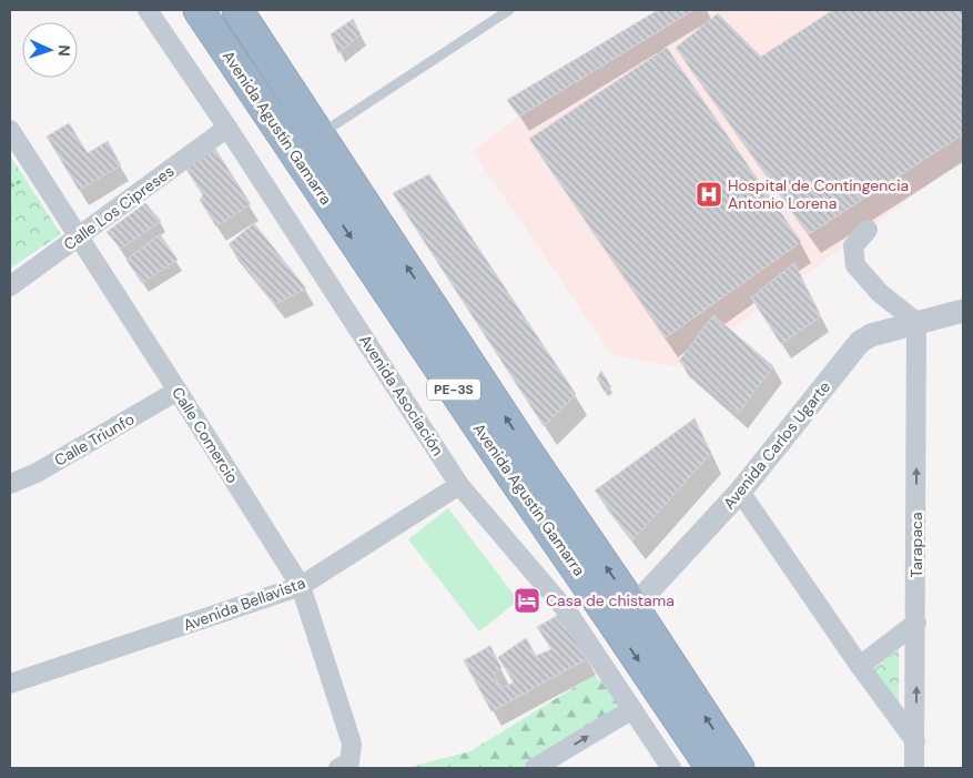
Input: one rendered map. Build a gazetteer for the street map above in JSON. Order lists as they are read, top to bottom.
{
  "streets": {
    "highway": ["Avenida Agustín Gamarra", "PE-3S"],
    "street": [
      "Calle Los Cipreses",
      "Avenida Asociación",
      "Calle Comercio",
      "Calle Triunfo",
      "Avenida Carlos Ugarte",
      "Tarapaca",
      "Avenida Bellavista"
    ]
  },
  "crossings": [
    ["Avenida Agustín Gamarra", "Avenida Carlos Ugarte"],
    ["Calle Los Cipreses", "Avenida Asociación"],
    ["Calle Los Cipreses", "Calle Comercio"],
    ["Avenida Asociación", "Avenida Bellavista"],
    ["Calle Comercio", "Calle Triunfo"],
    ["Calle Comercio", "Avenida Bellavista"],
    ["Avenida Carlos Ugarte", "Tarapaca"]
  ],
  "one_way": ["Tarapaca"],
  "places": {
    "hospital": ["Hospital de Contingencia Antonio Lorena"],
    "hotel": ["Casa de chistama"]
  },
  "north": "right"
}
